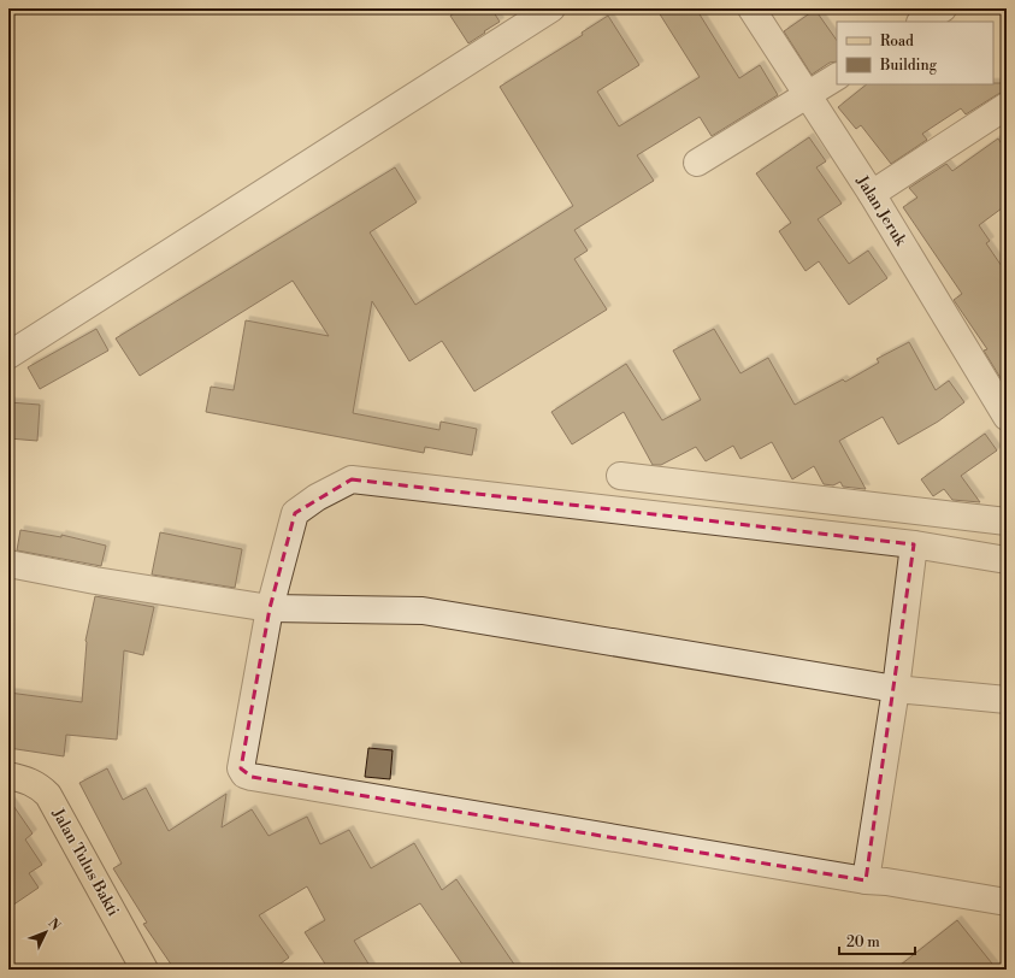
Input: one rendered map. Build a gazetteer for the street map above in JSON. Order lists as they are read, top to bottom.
{
  "streets": {
    "main road": ["Jalan Tulus Bakti"],
    "street": ["Jalan Jeruk"]
  },
  "legend": ["Road", "Building"],
  "scale_bar": "20 m",
  "north": "top right"
}
